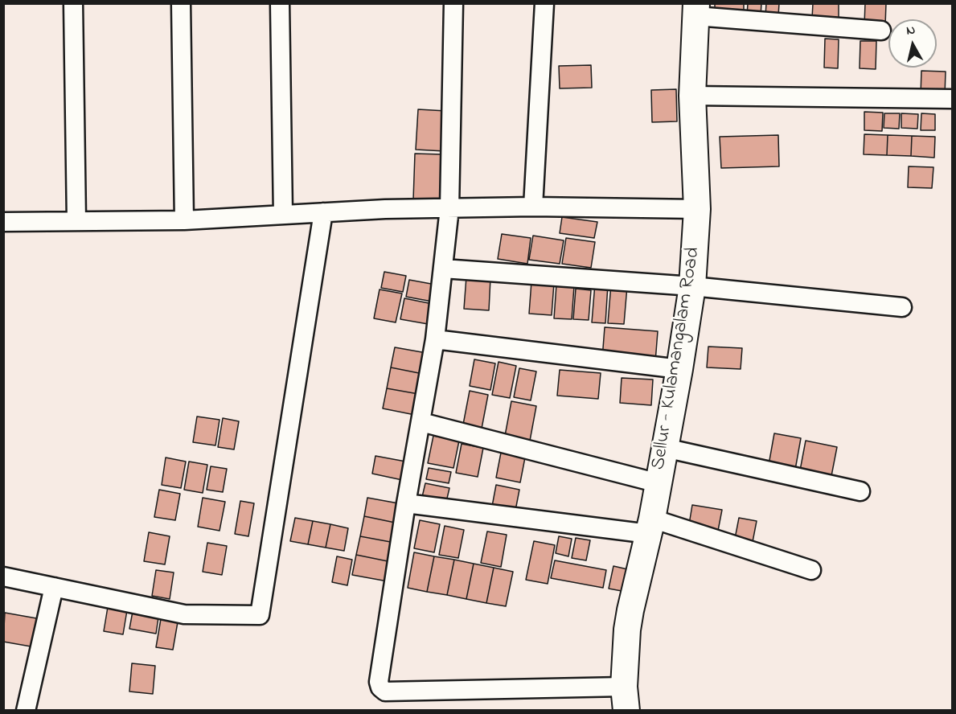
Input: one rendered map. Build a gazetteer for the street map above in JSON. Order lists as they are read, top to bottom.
{
  "streets": {
    "main road": ["Sellur - Kulamangalam Road"]
  },
  "north": "top"
}
